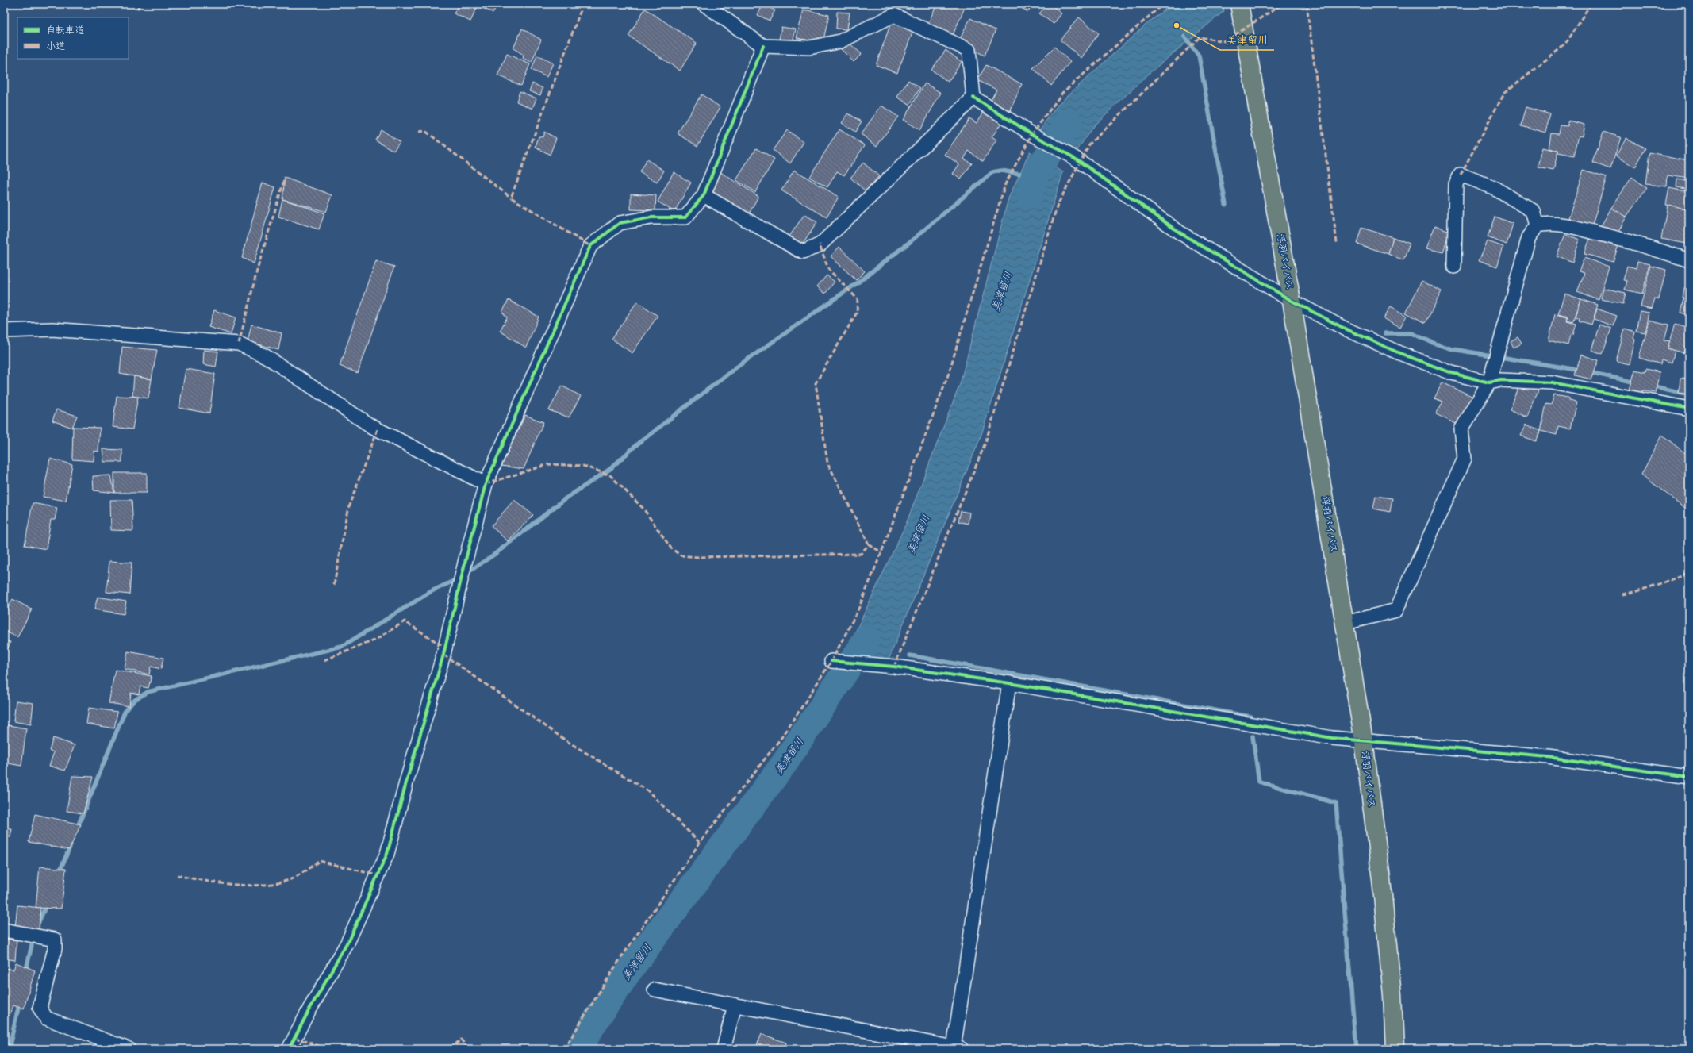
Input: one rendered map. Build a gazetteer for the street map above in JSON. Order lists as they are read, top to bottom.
{
  "streets": {
    "highway": ["浮羽バイパス"]
  },
  "water": ["美津留川"],
  "places": ["美津留川"],
  "legend": ["自転車道", "小道"]
}
